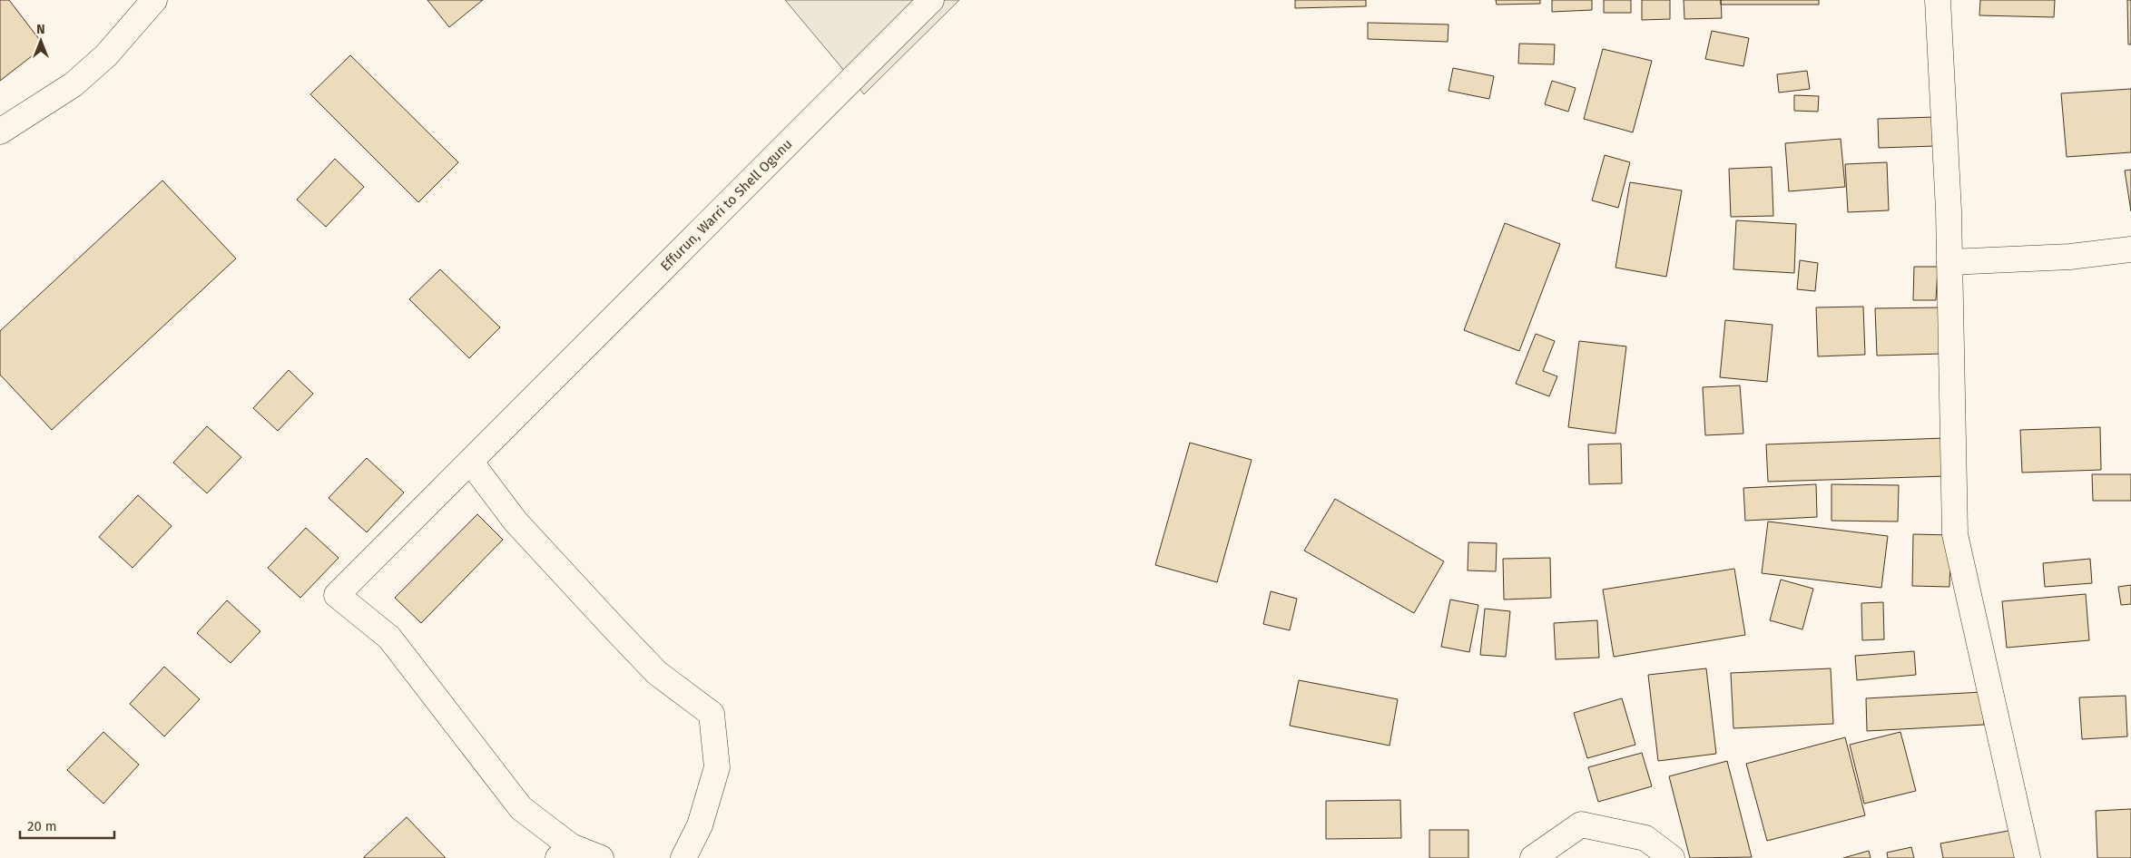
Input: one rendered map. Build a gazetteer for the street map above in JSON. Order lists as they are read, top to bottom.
{
  "streets": {
    "street": ["Effurun, Warri to Shell Ogunu"]
  },
  "scale_bar": "20 m",
  "north": "top"
}
